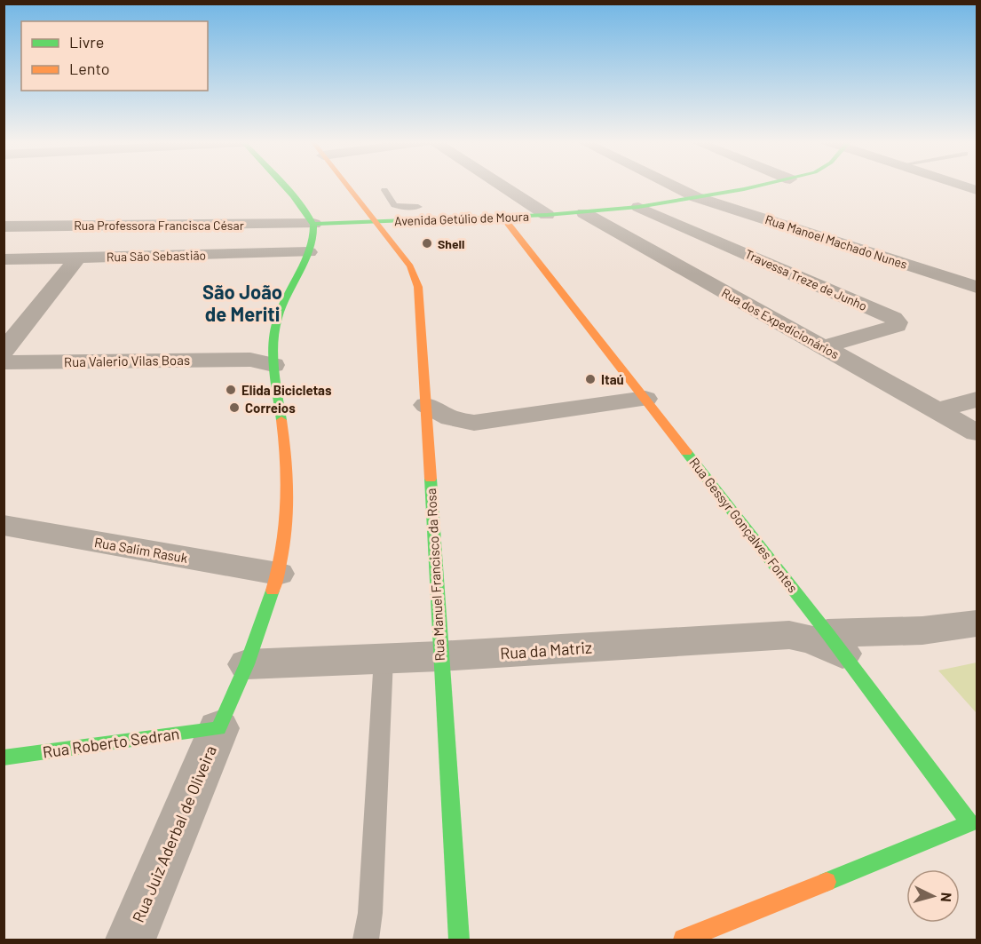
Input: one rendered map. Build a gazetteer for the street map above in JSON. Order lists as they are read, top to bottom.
{
  "streets": {
    "main road": [
      "Avenida Getúlio de Moura",
      "Rua Gessyr Gonçalves Fontes",
      "Rua Manuel Francisco da Rosa",
      "Rua Roberto Sedran"
    ],
    "street": [
      "Rua Professora Francisca César",
      "Rua Manoel Machado Nunes",
      "Rua São Sebastião",
      "Travessa Treze de Junho",
      "Rua dos Expedicionários",
      "Rua Valerio Vilas Boas",
      "Rua Salim Rasuk",
      "Rua da Matriz",
      "Rua Juiz Aderbal de Oliveira"
    ]
  },
  "crossings": [
    ["Avenida Getúlio de Moura", "Rua Professora Francisca César"],
    ["Avenida Getúlio de Moura", "Rua Manoel Machado Nunes"],
    ["Avenida Getúlio de Moura", "Travessa Treze de Junho"],
    ["Avenida Getúlio de Moura", "Rua dos Expedicionários"],
    ["Avenida Getúlio de Moura", "Rua Gessyr Gonçalves Fontes"],
    ["Avenida Getúlio de Moura", "Rua Manuel Francisco da Rosa"],
    ["Travessa Treze de Junho", "Rua dos Expedicionários"],
    ["Rua Gessyr Gonçalves Fontes", "Rua da Matriz"],
    ["Rua Manuel Francisco da Rosa", "Rua da Matriz"],
    ["Rua Roberto Sedran", "Rua Juiz Aderbal de Oliveira"]
  ],
  "districts": ["São João de Meriti"],
  "places": [
    "Shell",
    "Itaú",
    "Elida Bicicletas",
    "Correios"
  ],
  "legend": ["Livre", "Lento"],
  "north": "right"
}
